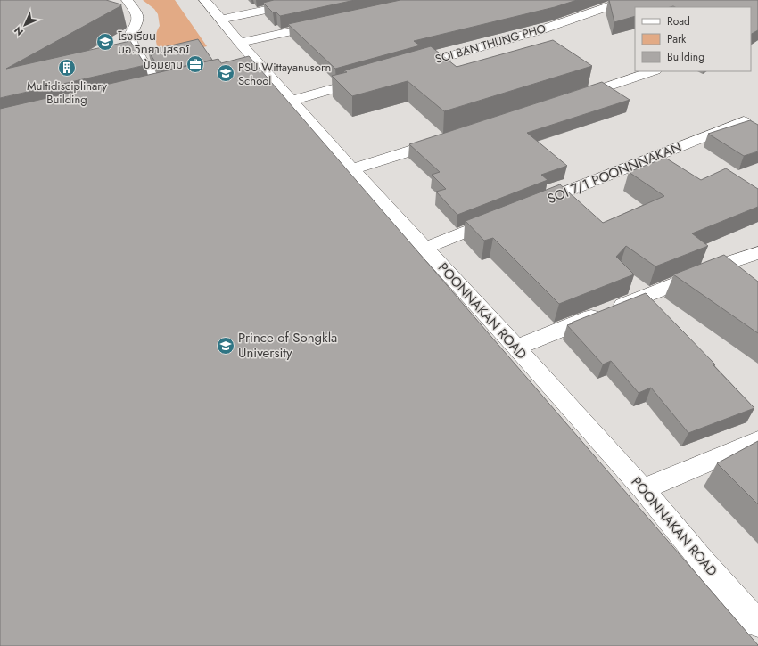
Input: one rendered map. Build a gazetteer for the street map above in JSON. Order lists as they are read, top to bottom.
{
  "streets": {
    "street": ["SOI BAN THUNG PHO", "SOI 7/1 POONNNAKAN", "POONNAKAN ROAD"]
  },
  "places": {
    "school or university": ["โรงเรียน มอ.วิทยานุสรณ์", "PSU.Wittayanusorn School", "Prince of Songkla University"],
    "office": ["ป้อมยาม"],
    "building": ["Multidisciplinary Building"]
  },
  "legend": ["Road", "Park", "Building"],
  "north": "bottom left"
}
